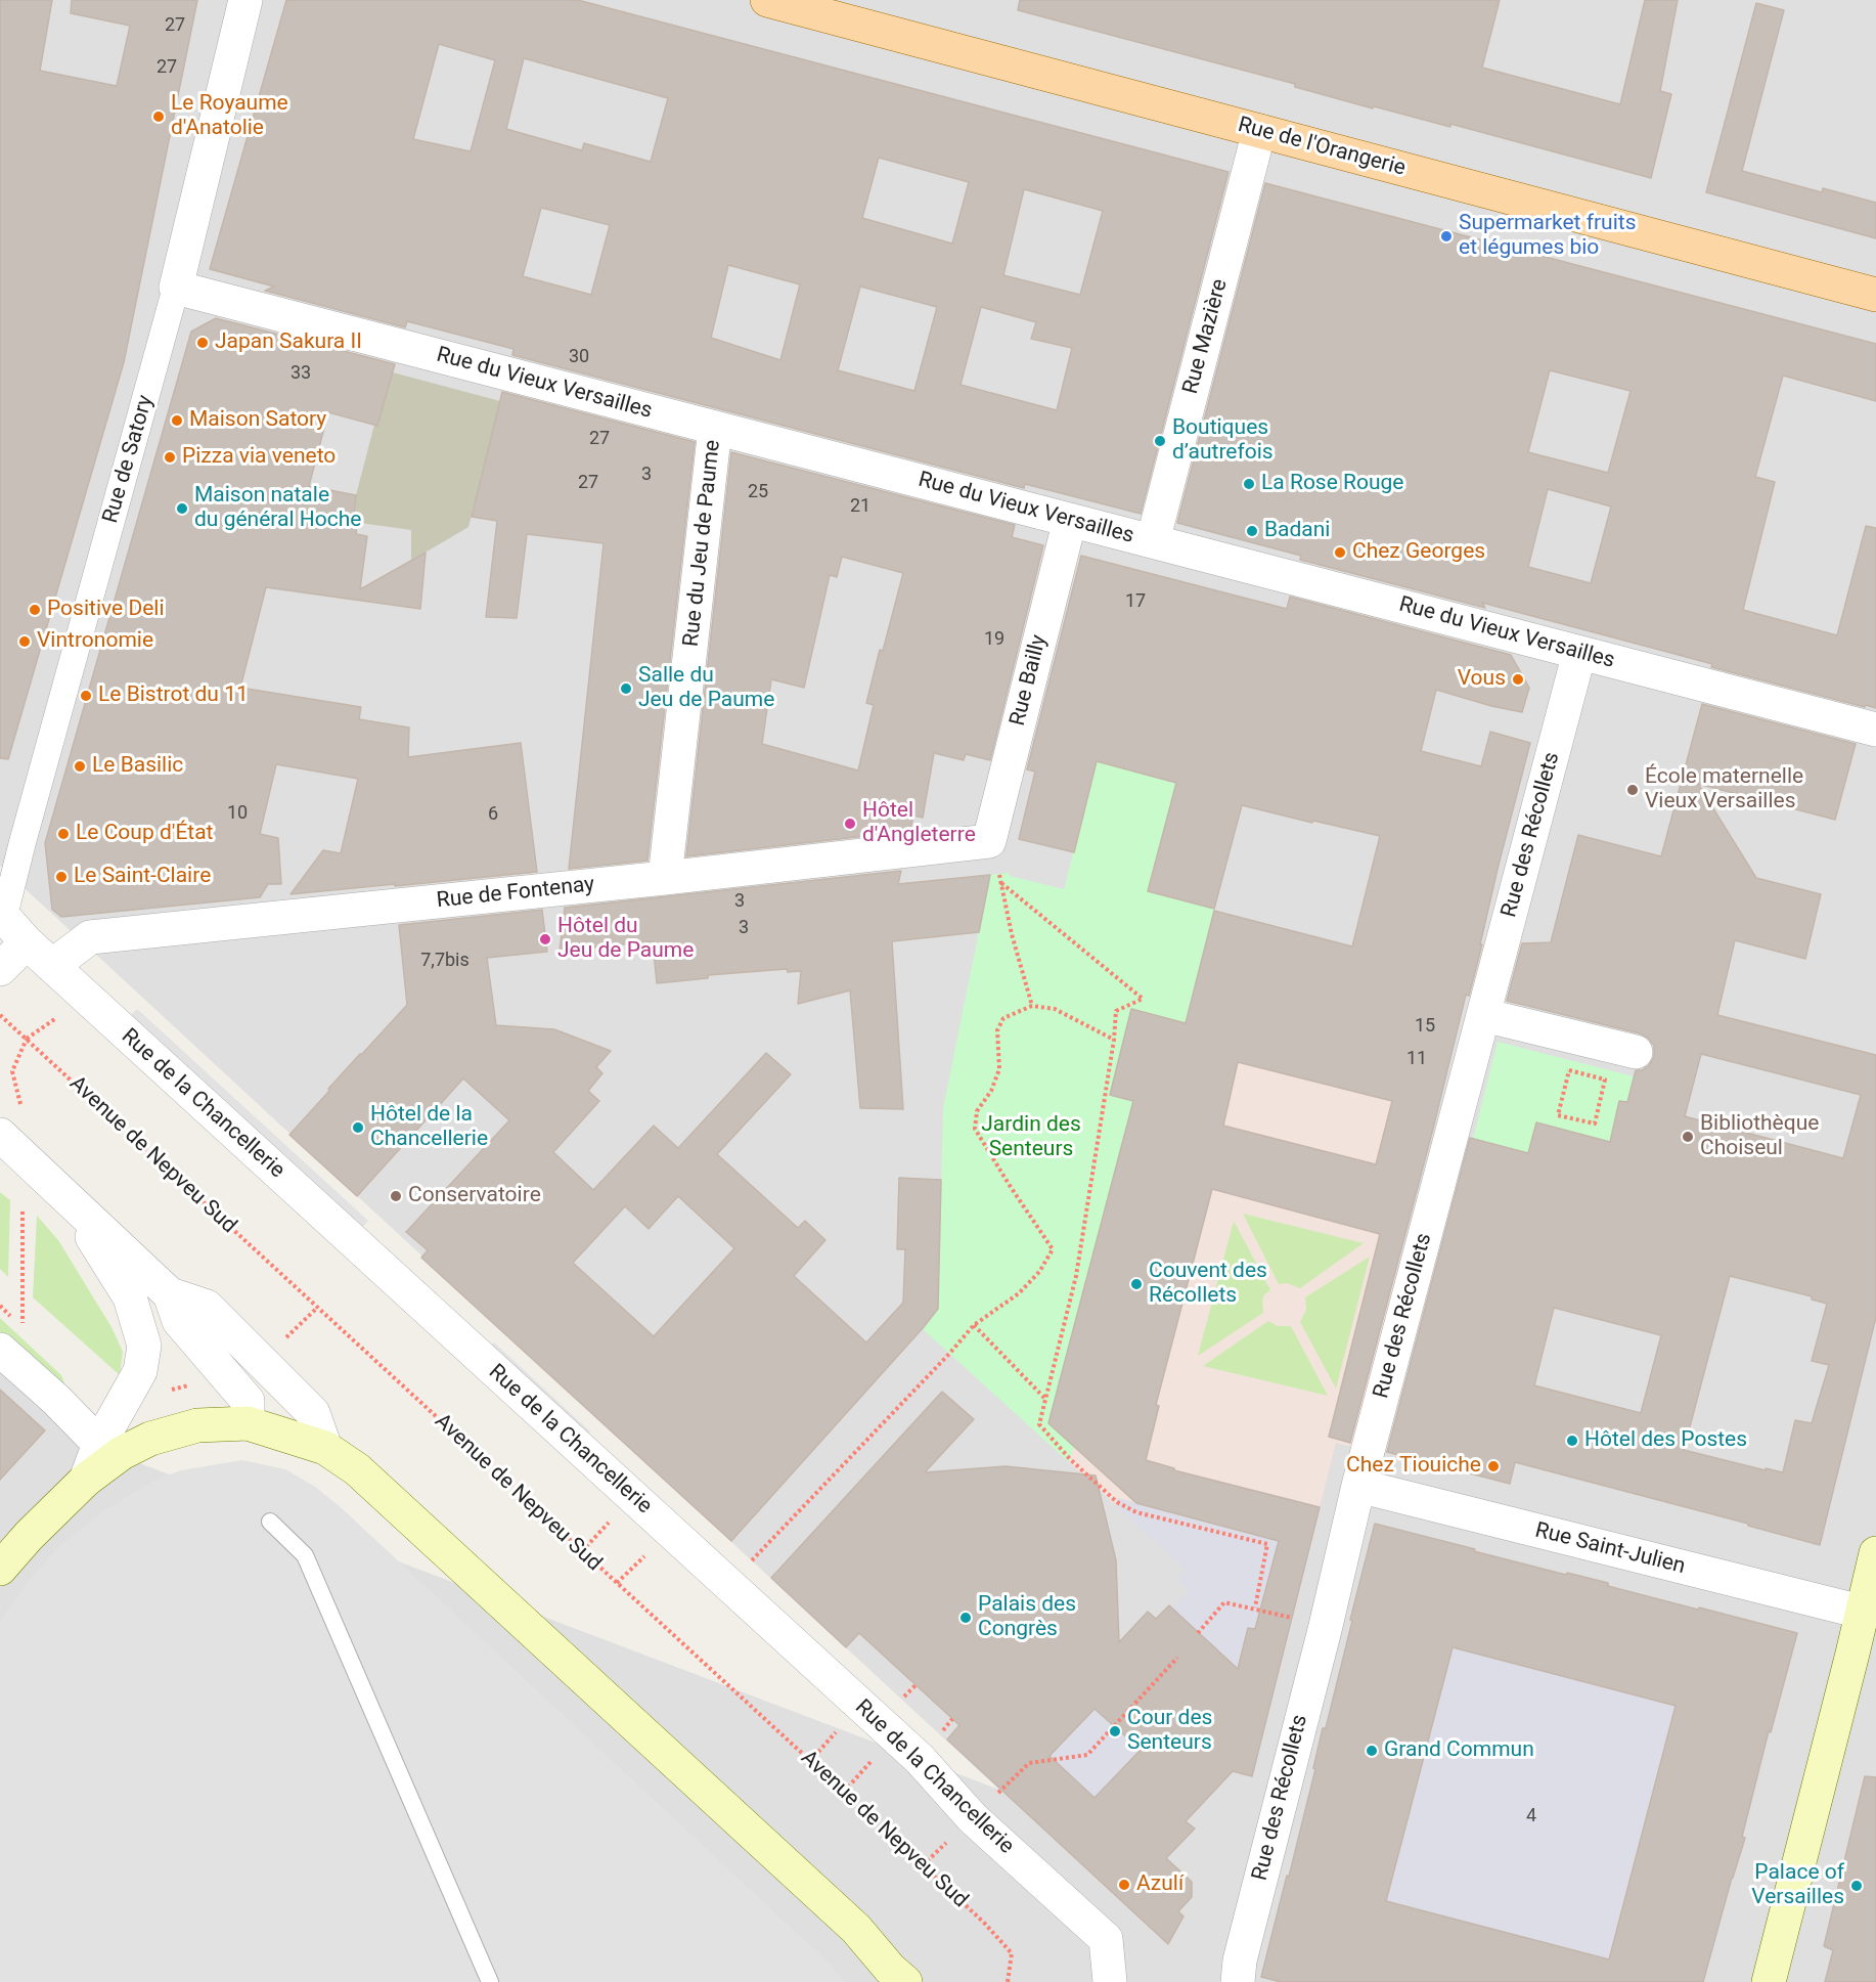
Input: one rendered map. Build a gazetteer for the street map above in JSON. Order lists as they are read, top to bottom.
{
  "streets": {
    "main road": ["Rue de l'Orangerie"],
    "street": [
      "Rue Mazière",
      "Rue du Vieux Versailles",
      "Rue de Satory",
      "Rue du Jeu de Paume",
      "Rue Bailly",
      "Rue des Récollets",
      "Rue de Fontenay",
      "Rue de la Chancellerie",
      "Rue Saint-Julien"
    ],
    "path": ["Avenue de Nepveu Sud"]
  },
  "crossings": [
    ["Rue de l'Orangerie", "Rue Mazière"],
    ["Rue Mazière", "Rue du Vieux Versailles"],
    ["Rue du Vieux Versailles", "Rue de Satory"],
    ["Rue du Vieux Versailles", "Rue du Jeu de Paume"],
    ["Rue du Vieux Versailles", "Rue Bailly"],
    ["Rue du Vieux Versailles", "Rue des Récollets"],
    ["Rue de Satory", "Rue de la Chancellerie"],
    ["Rue du Jeu de Paume", "Rue de Fontenay"],
    ["Rue Bailly", "Rue de Fontenay"],
    ["Rue des Récollets", "Rue Saint-Julien"],
    ["Rue de Fontenay", "Rue de la Chancellerie"]
  ],
  "parks": ["Jardin des Senteurs"],
  "places": [
    "Le Royaume d'Anatolie",
    "Supermarket fruits et légumes bio",
    "Japan Sakura II",
    "Maison Satory",
    "Boutiques d’autrefois",
    "Pizza via veneto",
    "La Rose Rouge",
    "Maison natale du général Hoche",
    "Badani",
    "Chez Georges",
    "Positive Deli",
    "Vintronomie",
    "Vous",
    "Salle du Jeu de Paume",
    "Le Bistrot du 11",
    "Le Basilic",
    "École maternelle Vieux Versailles",
    "Hôtel d'Angleterre",
    "Le Coup d'État",
    "Le Saint-Claire",
    "Hôtel du Jeu de Paume",
    "Hôtel de la Chancellerie",
    "Bibliothèque Choiseul",
    "Conservatoire",
    "Couvent des Récollets",
    "Hôtel des Postes",
    "Chez Tiouiche",
    "Palais des Congrès",
    "Cour des Senteurs",
    "Grand Commun",
    "Azulí",
    "Palace of Versailles"
  ],
  "house_numbers": [
    "27",
    "27",
    "30",
    "33",
    "27",
    "3",
    "27",
    "25",
    "21",
    "17",
    "19",
    "10",
    "6",
    "3",
    "3",
    "7,7bis",
    "15",
    "11",
    "4"
  ]
}
